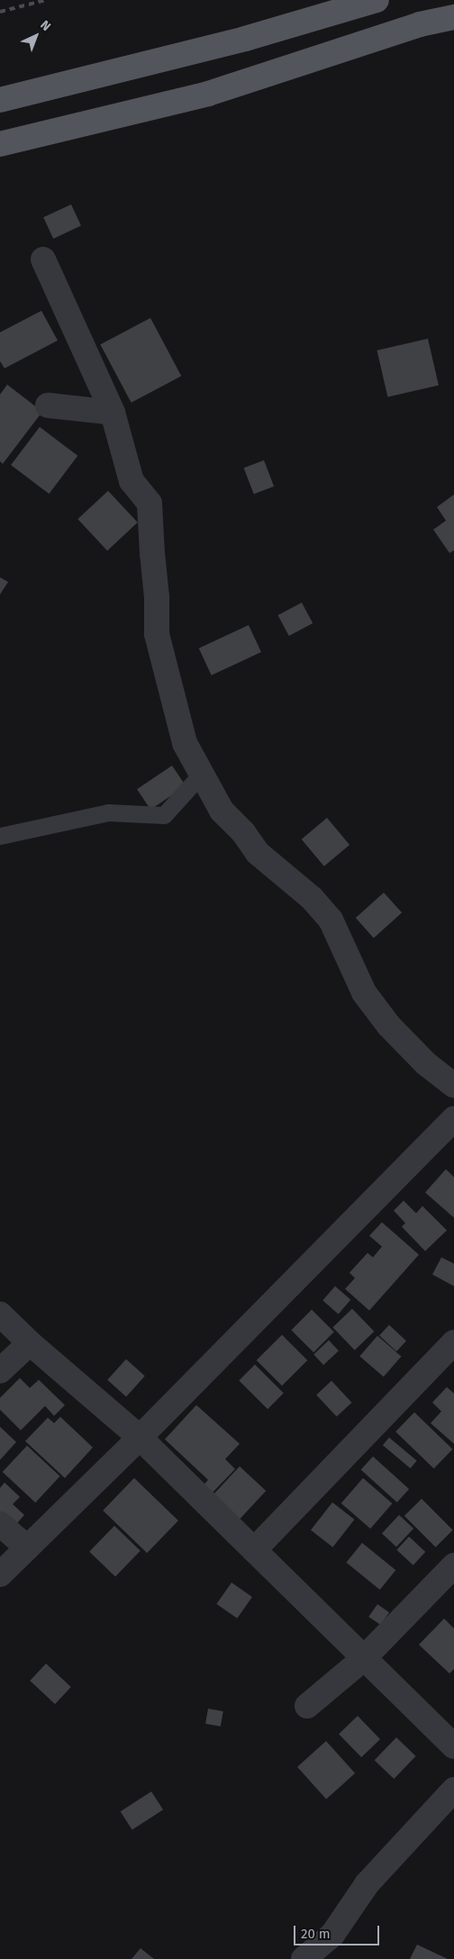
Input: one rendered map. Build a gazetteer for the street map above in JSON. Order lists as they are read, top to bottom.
{
  "scale_bar": "20 m",
  "north": "top right"
}
